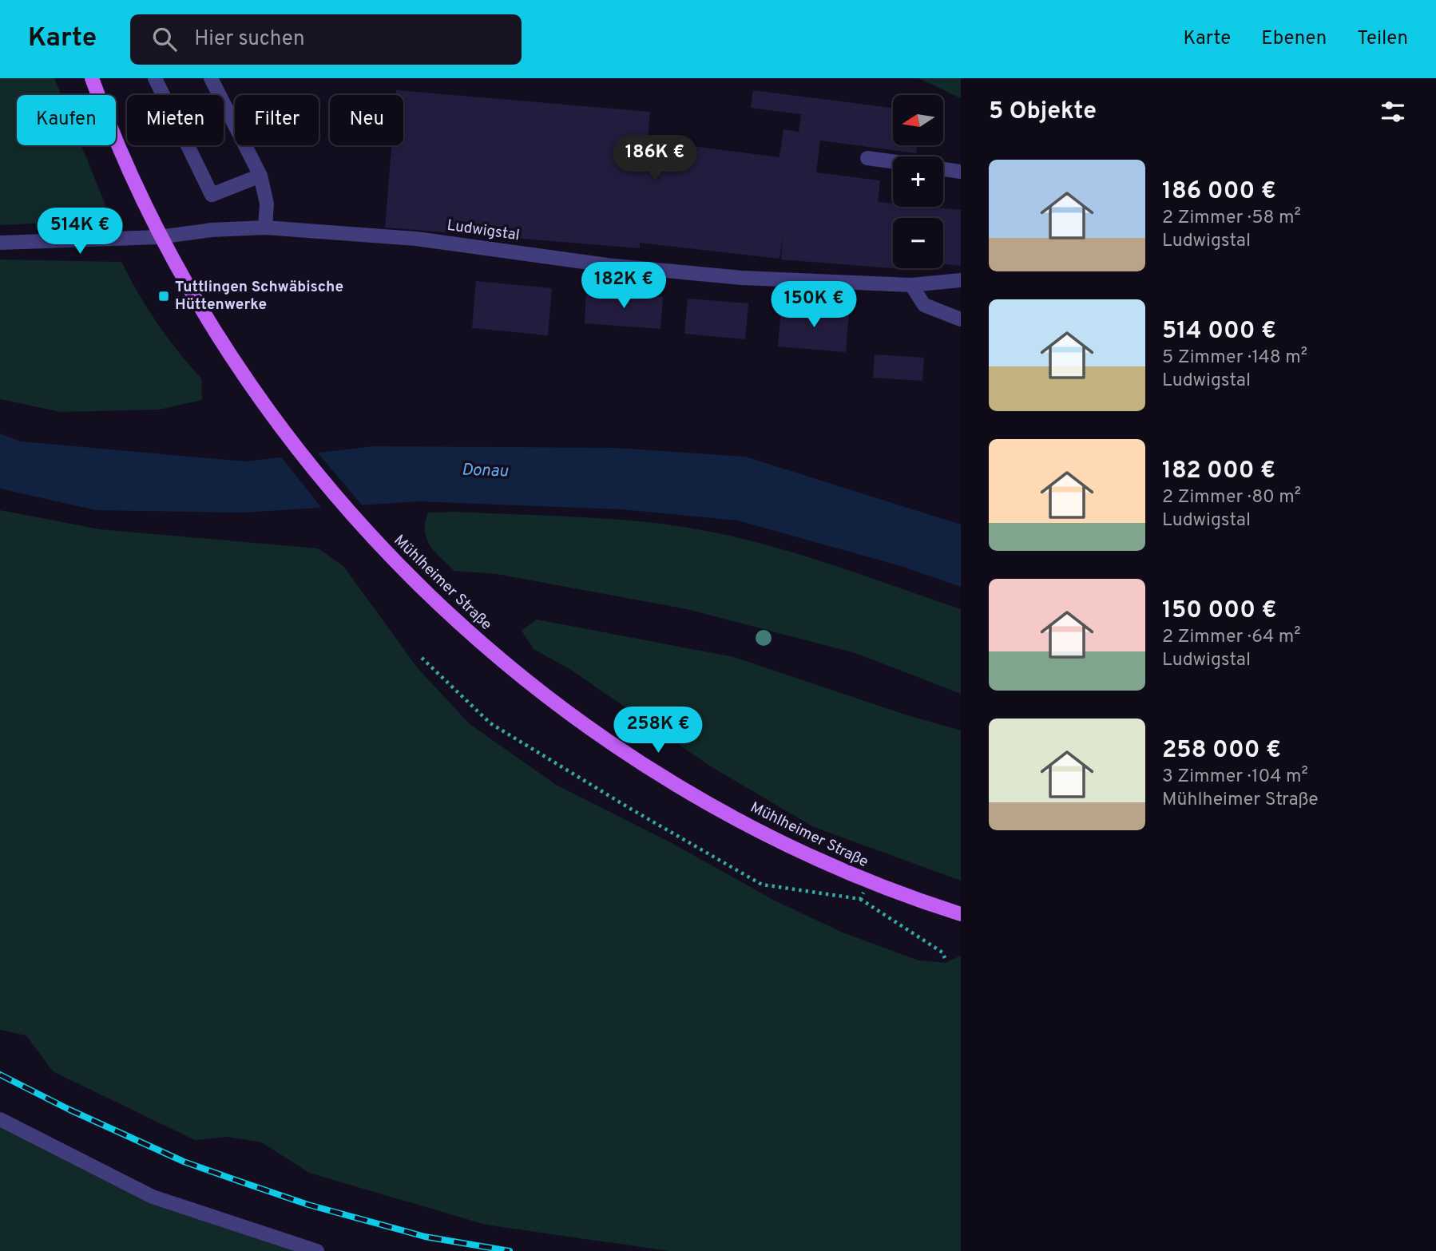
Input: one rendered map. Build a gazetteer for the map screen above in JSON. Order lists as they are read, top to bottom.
{
  "streets": {
    "main road": ["Mühlheimer Straße"],
    "street": ["Ludwigstal"]
  },
  "crossings": [
    ["Ludwigstal", "Mühlheimer Straße"]
  ],
  "water": ["Donau"],
  "places": {
    "transit": ["Tuttlingen Schwäbische Hüttenwerke"]
  },
  "north": "left",
  "page": {
    "header": "Karte",
    "search": "Hier suchen",
    "nav": ["Karte", "Ebenen", "Teilen"],
    "heading": "5 Objekte",
    "map_buttons": ["+", "−"],
    "chip": [
      "Kaufen",
      "Mieten",
      "Filter",
      "Neu"
    ],
    "price": [
      "186K €",
      "514K €",
      "182K €",
      "150K €",
      "258K €"
    ],
    "list": [
      {
        "name": "186 000 €",
        "note": "2 Zimmer · 58 m² · Ludwigstal"
      },
      {
        "name": "514 000 €",
        "note": "5 Zimmer · 148 m² · Ludwigstal"
      },
      {
        "name": "182 000 €",
        "note": "2 Zimmer · 80 m² · Ludwigstal"
      },
      {
        "name": "150 000 €",
        "note": "2 Zimmer · 64 m² · Ludwigstal"
      },
      {
        "name": "258 000 €",
        "note": "3 Zimmer · 104 m² · Mühlheimer Straße"
      }
    ]
  }
}
